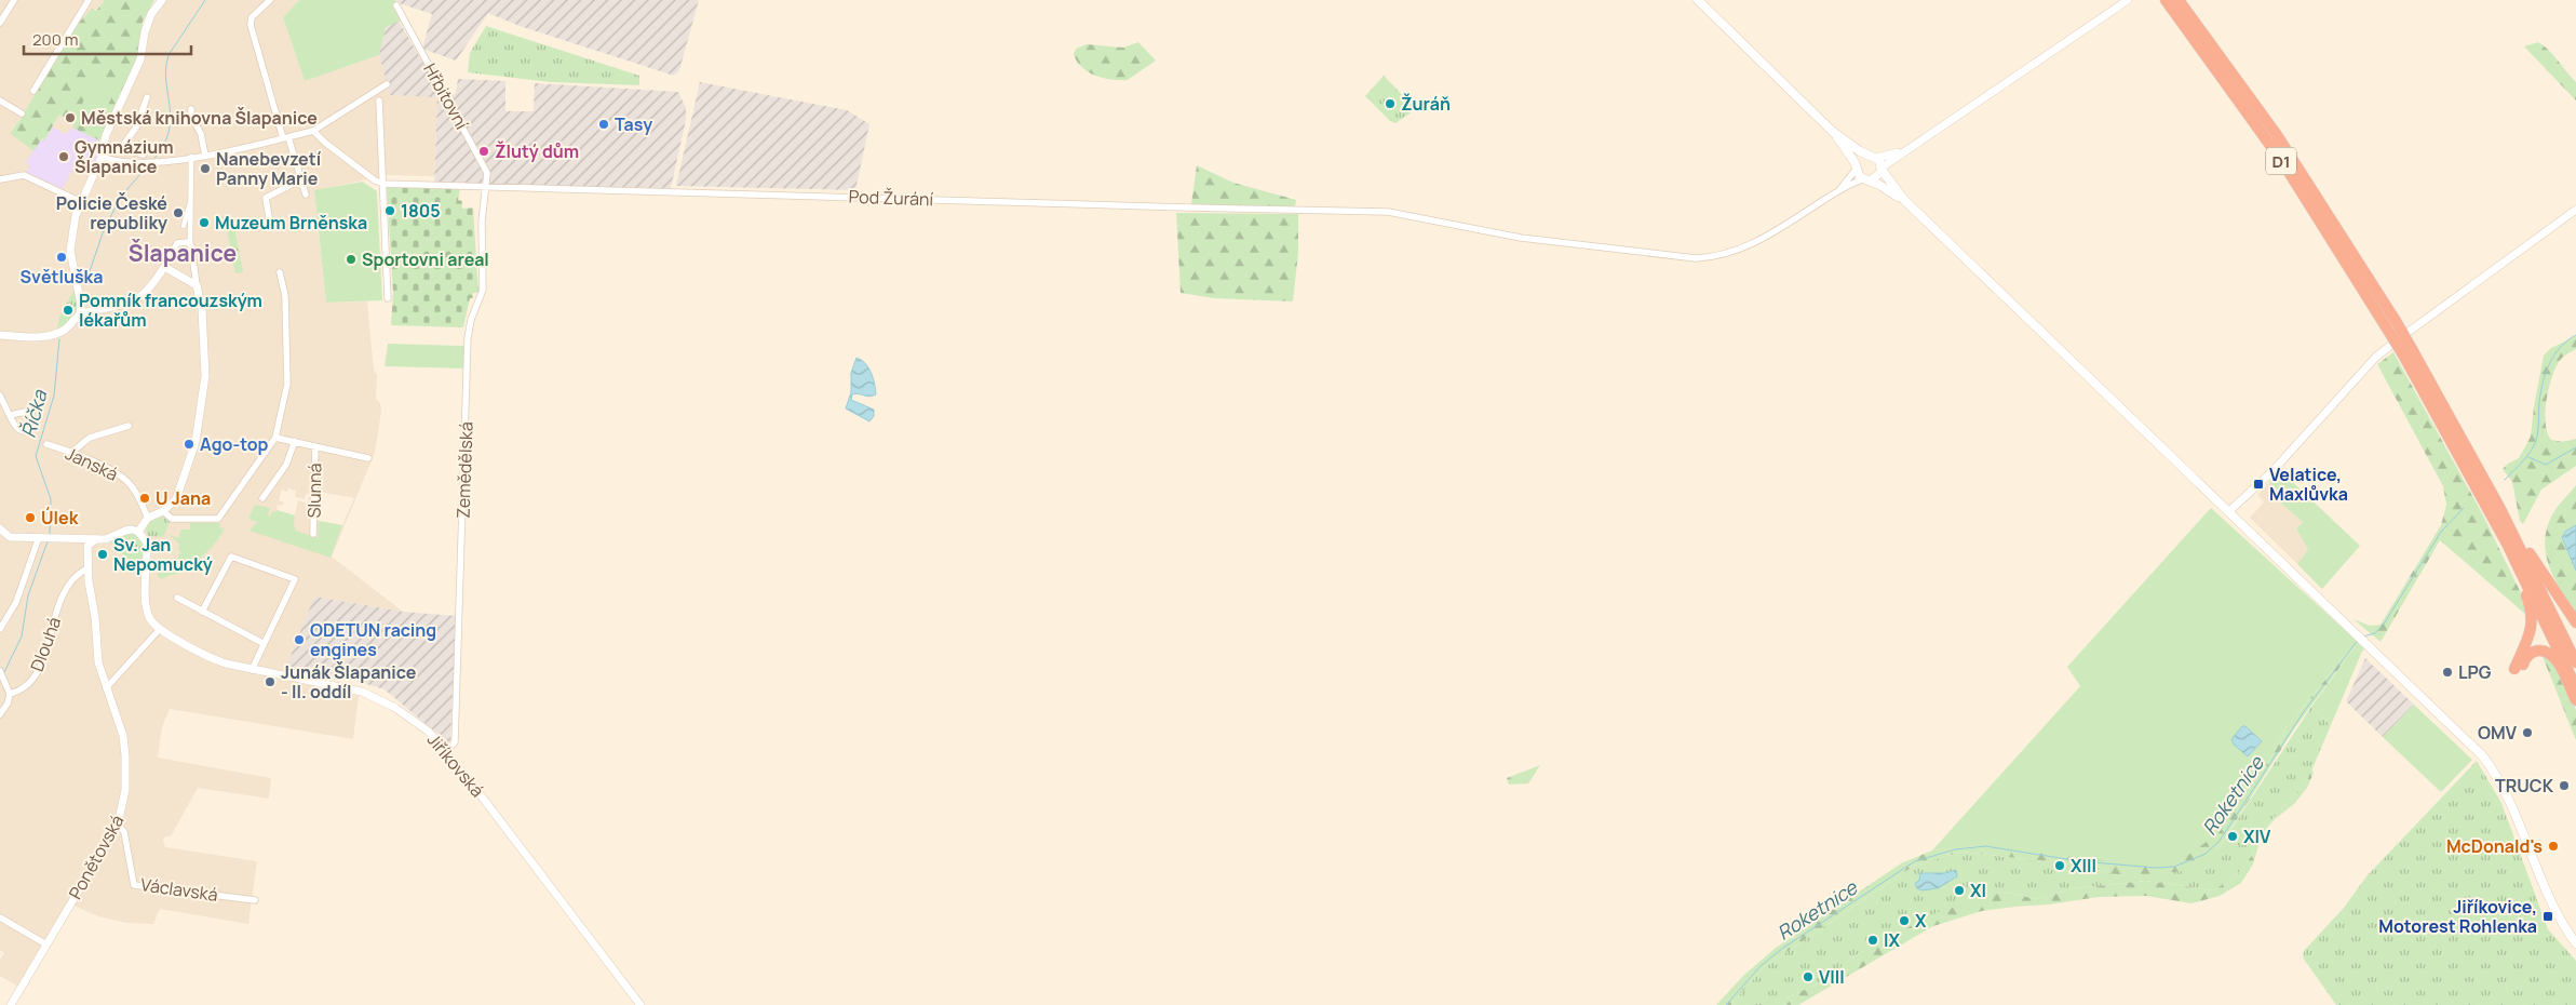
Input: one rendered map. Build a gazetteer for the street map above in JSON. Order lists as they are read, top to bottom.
{
  "streets": {
    "highway": ["D1"],
    "street": [
      "Hřbitovní",
      "Pod Žurání",
      "Janská",
      "Zemědělská",
      "Slunná",
      "Dlouhá",
      "Jiříkovská",
      "Ponětovská",
      "Václavská"
    ]
  },
  "crossings": [
    ["Hřbitovní", "Pod Žurání"],
    ["Hřbitovní", "Zemědělská"],
    ["Pod Žurání", "Zemědělská"],
    ["Zemědělská", "Jiříkovská"],
    ["Dlouhá", "Ponětovská"],
    ["Ponětovská", "Václavská"]
  ],
  "districts": ["Šlapanice"],
  "water": ["Říčka", "Roketnice"],
  "places": {
    "other": [
      "Žuráň",
      "Městská knihovna Šlapanice",
      "Tasy",
      "Žlutý dům",
      "Gymnázium Šlapanice",
      "Nanebevzetí Panny Marie",
      "1805",
      "Policie České republiky",
      "Muzeum Brněnska",
      "Světluška",
      "Sportovni areal",
      "Pomník francouzským lékařům",
      "Ago-top",
      "U Jana",
      "Úlek",
      "Sv. Jan Nepomucký",
      "ODETUN racing engines",
      "LPG",
      "Junák Šlapanice - II. oddíl",
      "OMV",
      "TRUCK",
      "XIV",
      "McDonald's",
      "XIII",
      "XI",
      "X",
      "IX",
      "VIII"
    ],
    "transit": ["Velatice, Maxlůvka", "Jiříkovice, Motorest Rohlenka"]
  },
  "scale_bar": "200 m"
}
